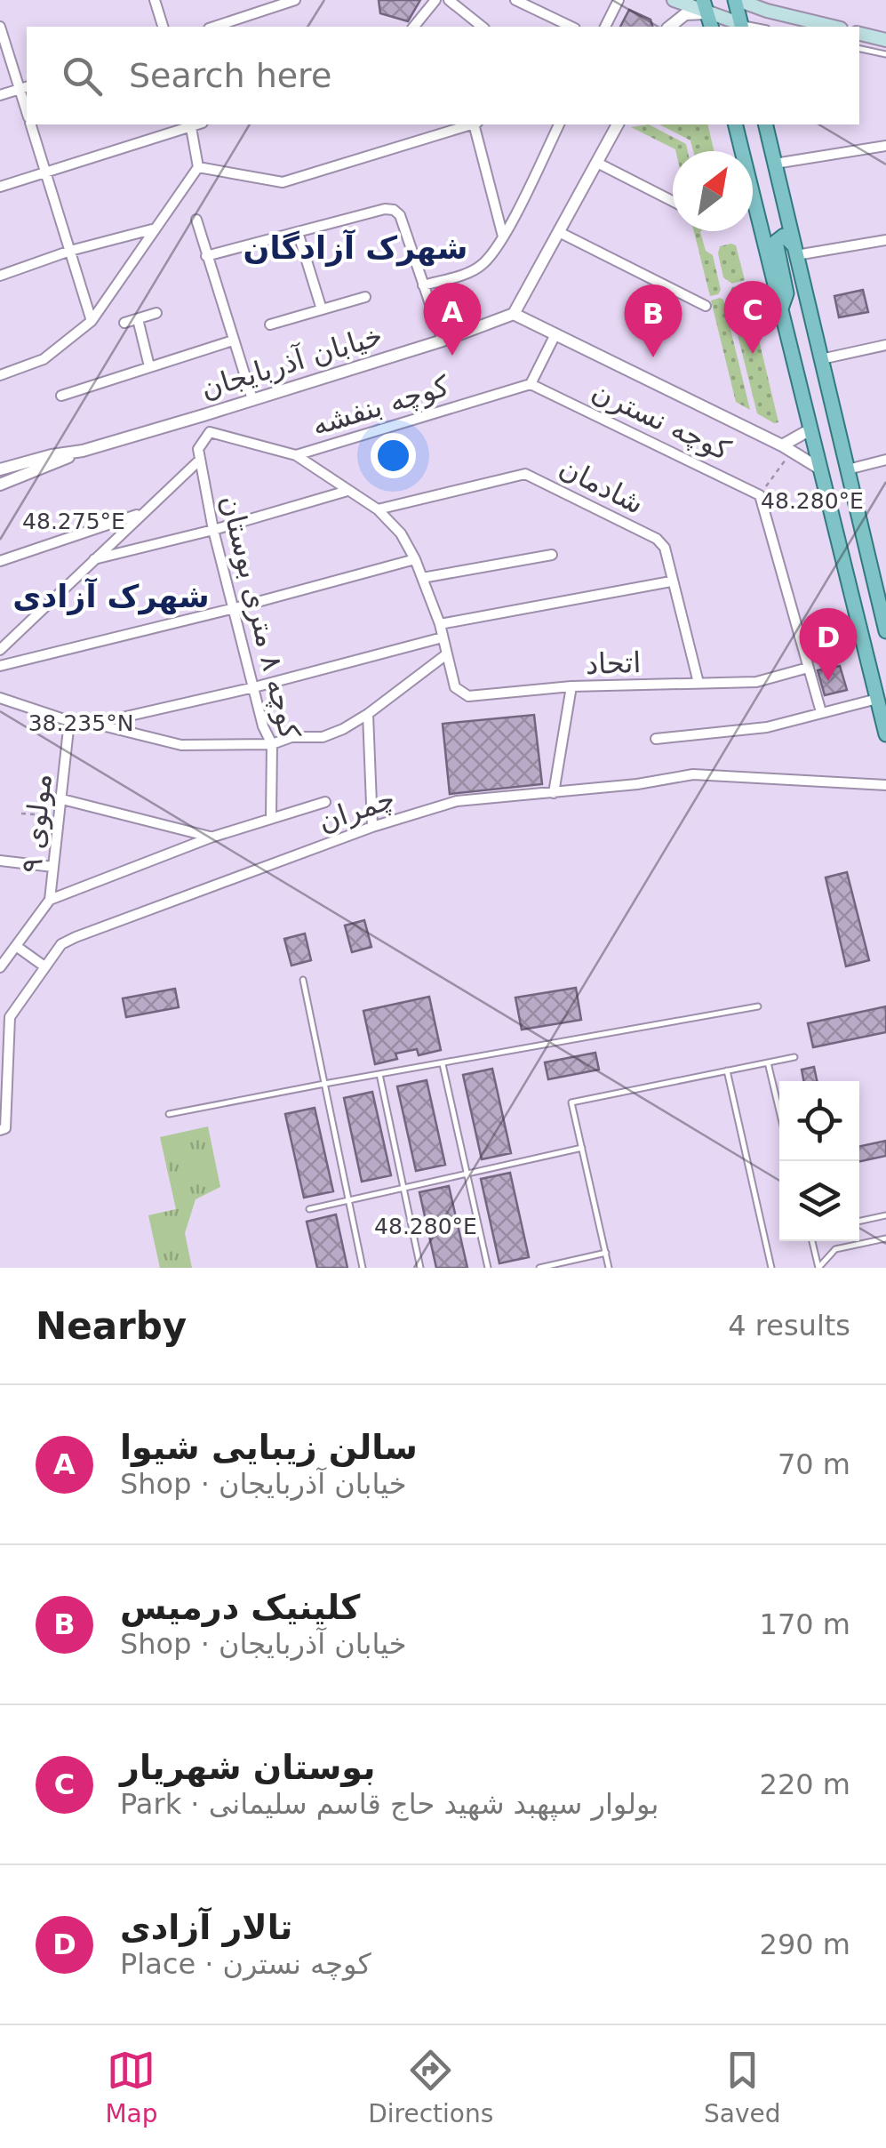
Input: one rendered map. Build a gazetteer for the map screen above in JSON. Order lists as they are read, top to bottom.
{
  "streets": {
    "street": [
      "خیابان آذربایجان",
      "کوچه بنفشه",
      "کوچه نسترن",
      "شادمان",
      "کوچه ۸ متری بوستان",
      "اتحاد",
      "چمران",
      "مولوی ۹"
    ]
  },
  "crossings": [
    ["کوچه بنفشه", "کوچه نسترن"],
    ["شادمان", "اتحاد"]
  ],
  "districts": ["شهرک آزادگان", "شهرک آزادی"],
  "north": "top right",
  "page": {
    "search": "Search here",
    "pins": [
      "C",
      "A",
      "B",
      "D"
    ],
    "heading": ["Nearby", "4 results"],
    "list": [
      {
        "mark": "A",
        "name": "سالن زیبایی شیوا",
        "note": "Shop · خیابان آذربایجان",
        "value": "70 m"
      },
      {
        "mark": "B",
        "name": "کلینیک درمیس",
        "note": "Shop · خیابان آذربایجان",
        "value": "170 m"
      },
      {
        "mark": "C",
        "name": "بوستان شهریار",
        "note": "Park · بولوار سپهبد شهید حاج قاسم سلیمانی",
        "value": "220 m"
      },
      {
        "mark": "D",
        "name": "تالار آزادی",
        "note": "Place · کوچه نسترن",
        "value": "290 m"
      }
    ],
    "nav": ["Map", "Directions", "Saved"]
  },
  "coordinates": ["48.280°E", "48.275°E", "38.235°N"]
}
